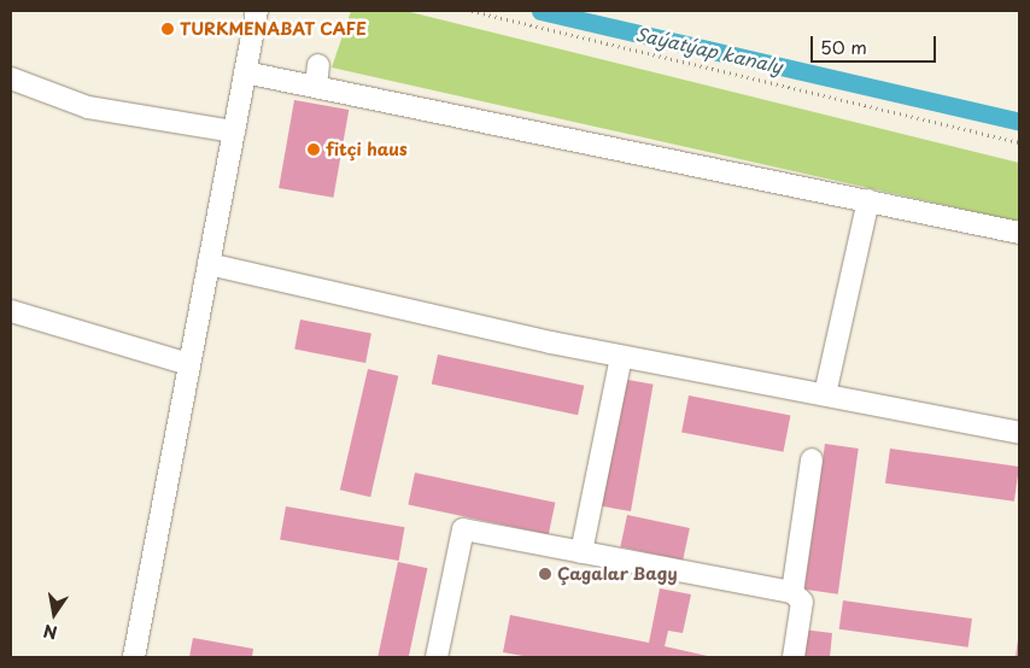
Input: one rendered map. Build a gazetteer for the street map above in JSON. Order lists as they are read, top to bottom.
{
  "water": ["Saýatýap kanaly"],
  "places": ["TURKMENABAT CAFE", "fitçi haus", "Çagalar Bagy"],
  "scale_bar": "50 m",
  "north": "bottom"
}
